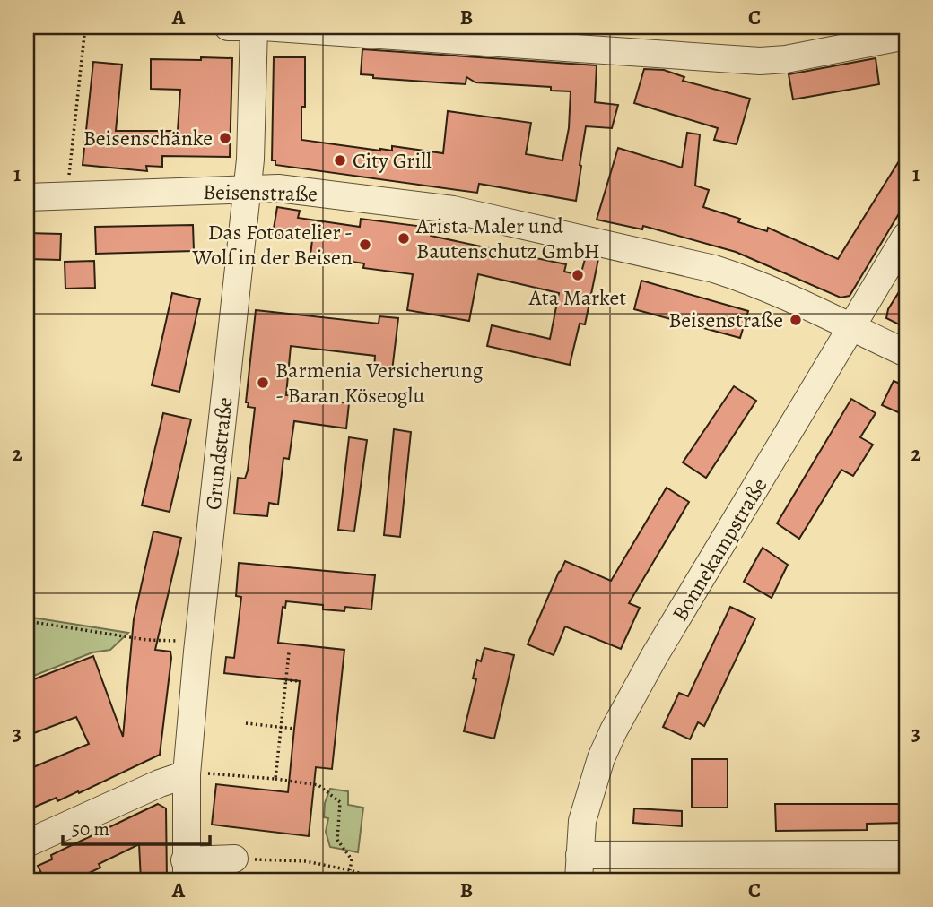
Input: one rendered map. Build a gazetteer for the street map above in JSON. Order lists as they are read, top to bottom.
{
  "streets": {
    "street": ["Beisenstraße", "Grundstraße", "Bonnekampstraße"]
  },
  "crossings": [
    ["Beisenstraße", "Grundstraße"],
    ["Beisenstraße", "Bonnekampstraße"]
  ],
  "places": [
    "Beisenschänke",
    "City Grill",
    "Arista Maler und Bautenschutz GmbH",
    "Das Fotoatelier - Wolf in der Beisen",
    "Ata Market",
    "Beisenstraße",
    "Barmenia Versicherung - Baran Köseoglu"
  ],
  "scale_bar": "50 m",
  "grid": {
    "columns": ["A", "B", "C"],
    "rows": ["1", "2", "3"]
  }
}
